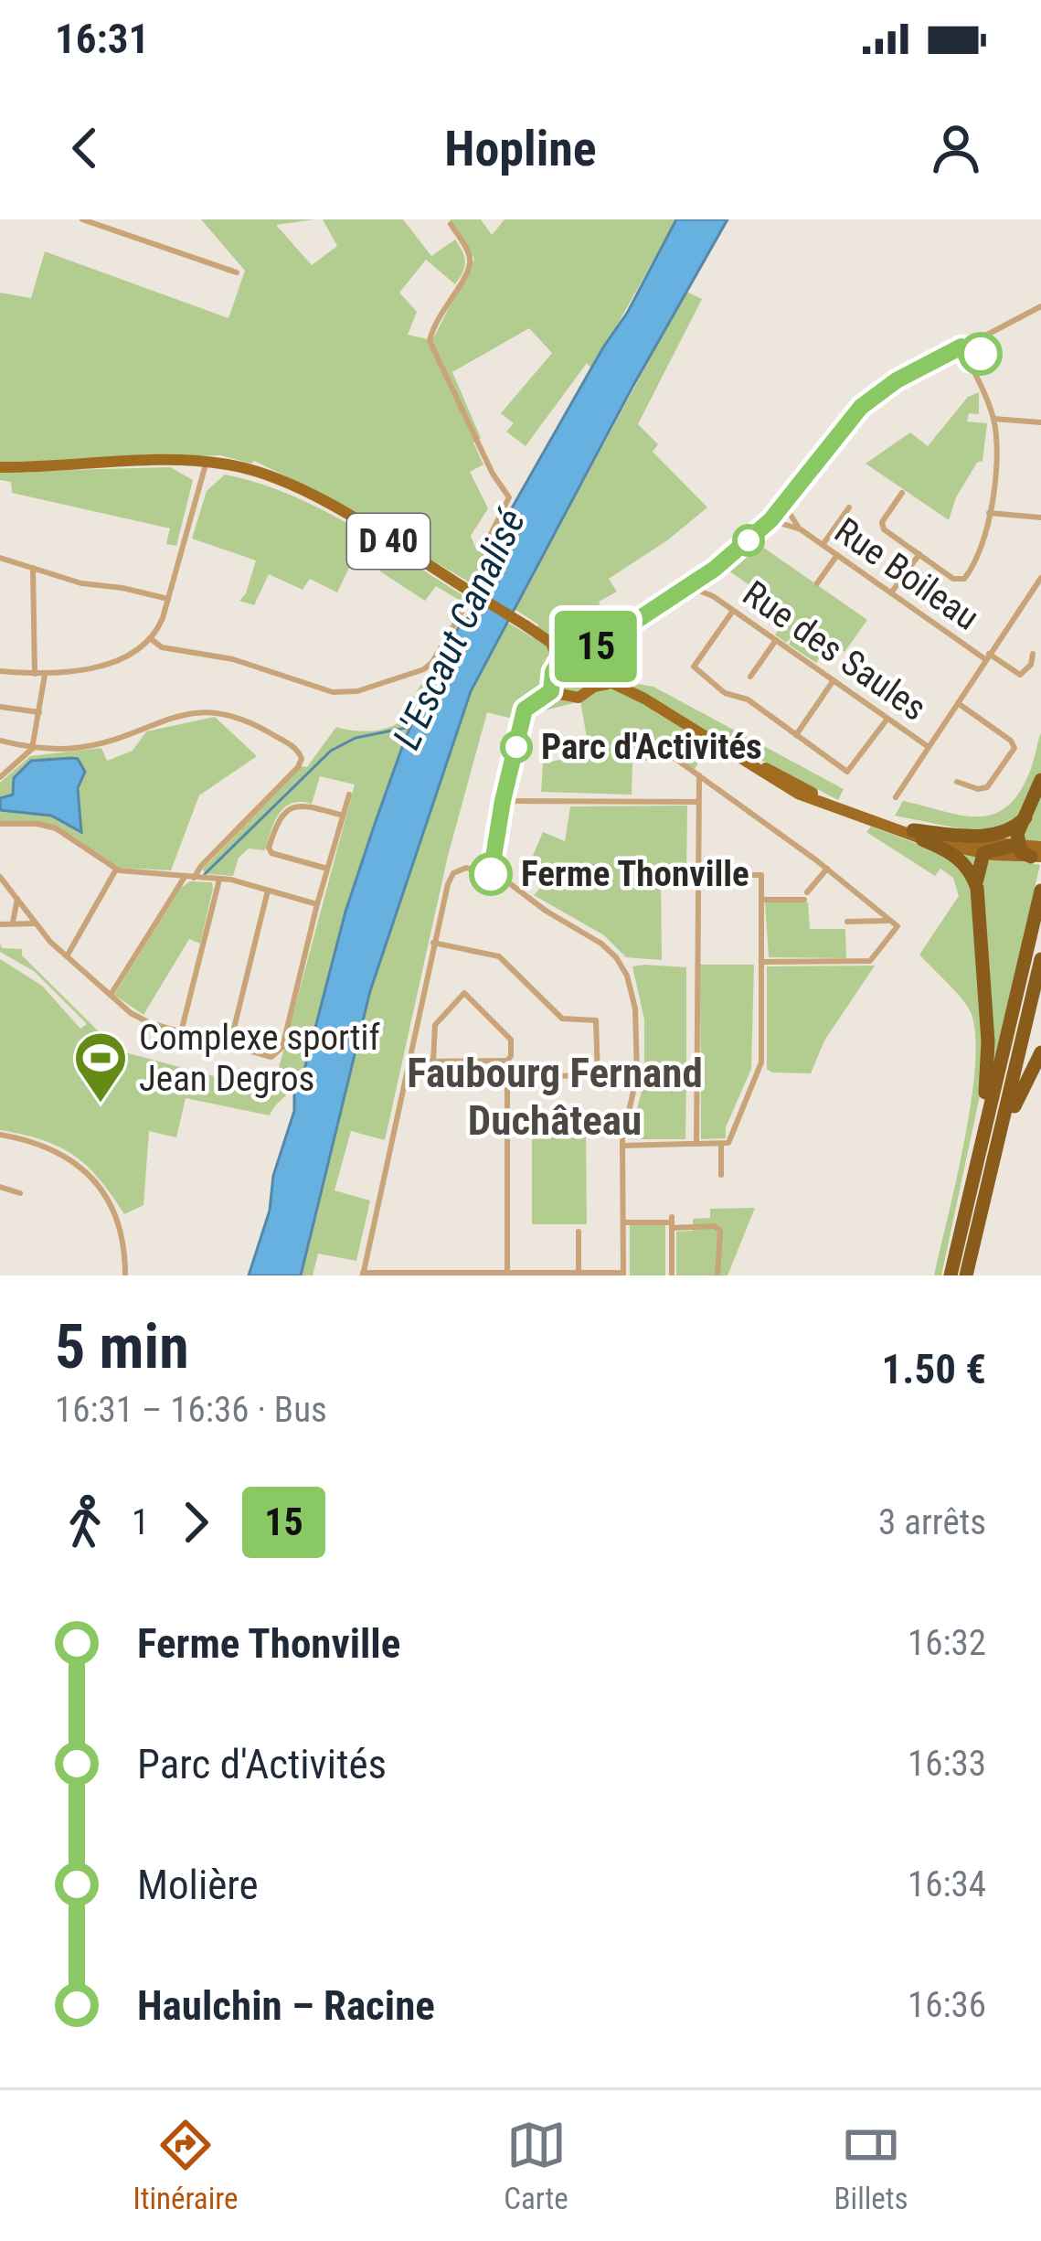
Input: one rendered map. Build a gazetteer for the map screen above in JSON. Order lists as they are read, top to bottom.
{
  "streets": {
    "main road": ["D 40"],
    "street": ["Rue Boileau", "Rue des Saules"]
  },
  "districts": ["Faubourg Fernand Duchâteau"],
  "water": ["L'Escaut Canalisé"],
  "places": {
    "other": ["Parc d'Activités", "Ferme Thonville"],
    "sports": ["Complexe sportif Jean Degros"]
  },
  "lines": ["bus line 15"],
  "page": {
    "status": "16:31",
    "header": "Hopline",
    "on_map": "15",
    "heading": ["5 min", "16:31 – 16:36 · Bus", "1.50 €"],
    "legs": ["1", "15", "3 arrêts"],
    "list": [
      {
        "name": "Ferme Thonville",
        "value": "16:32"
      },
      {
        "name": "Parc d'Activités",
        "value": "16:33"
      },
      {
        "name": "Molière",
        "value": "16:34"
      },
      {
        "name": "Haulchin – Racine",
        "value": "16:36"
      }
    ],
    "tabs": ["Itinéraire", "Carte", "Billets"]
  }
}
